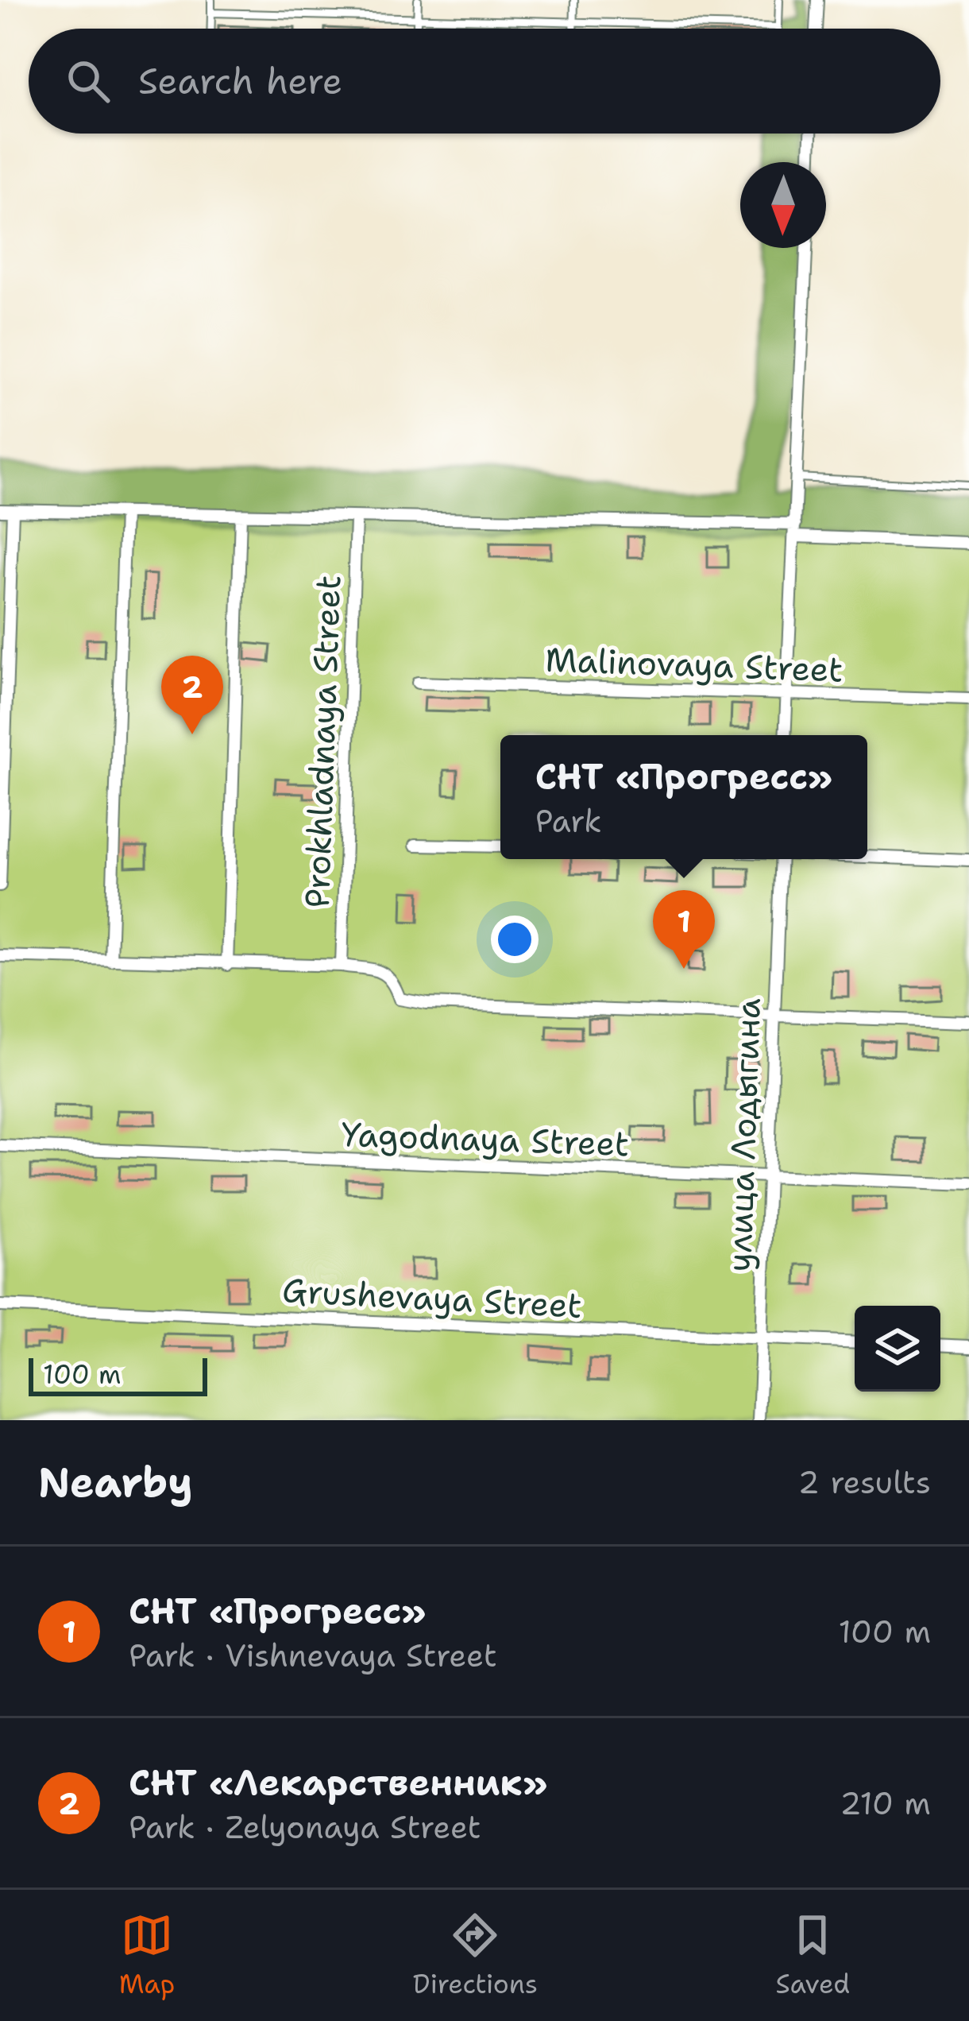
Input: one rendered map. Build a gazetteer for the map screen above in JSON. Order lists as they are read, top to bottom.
{
  "streets": {
    "street": [
      "Malinovaya Street",
      "Prokhladnaya Street",
      "улица Лодыгина",
      "Yagodnaya Street",
      "Grushevaya Street"
    ]
  },
  "crossings": [
    ["улица Лодыгина", "Yagodnaya Street"],
    ["улица Лодыгина", "Grushevaya Street"]
  ],
  "scale_bar": "100 m",
  "north": "bottom",
  "page": {
    "search": "Search here",
    "pins": ["2", "1"],
    "popup": ["СНТ «Прогресс»", "Park"],
    "scale": "100 m",
    "heading": ["Nearby", "2 results"],
    "list": [
      {
        "mark": "1",
        "name": "СНТ «Прогресс»",
        "note": "Park · Vishnevaya Street",
        "value": "100 m"
      },
      {
        "mark": "2",
        "name": "СНТ «Лекарственник»",
        "note": "Park · Zelyonaya Street",
        "value": "210 m"
      }
    ],
    "nav": ["Map", "Directions", "Saved"]
  }
}
